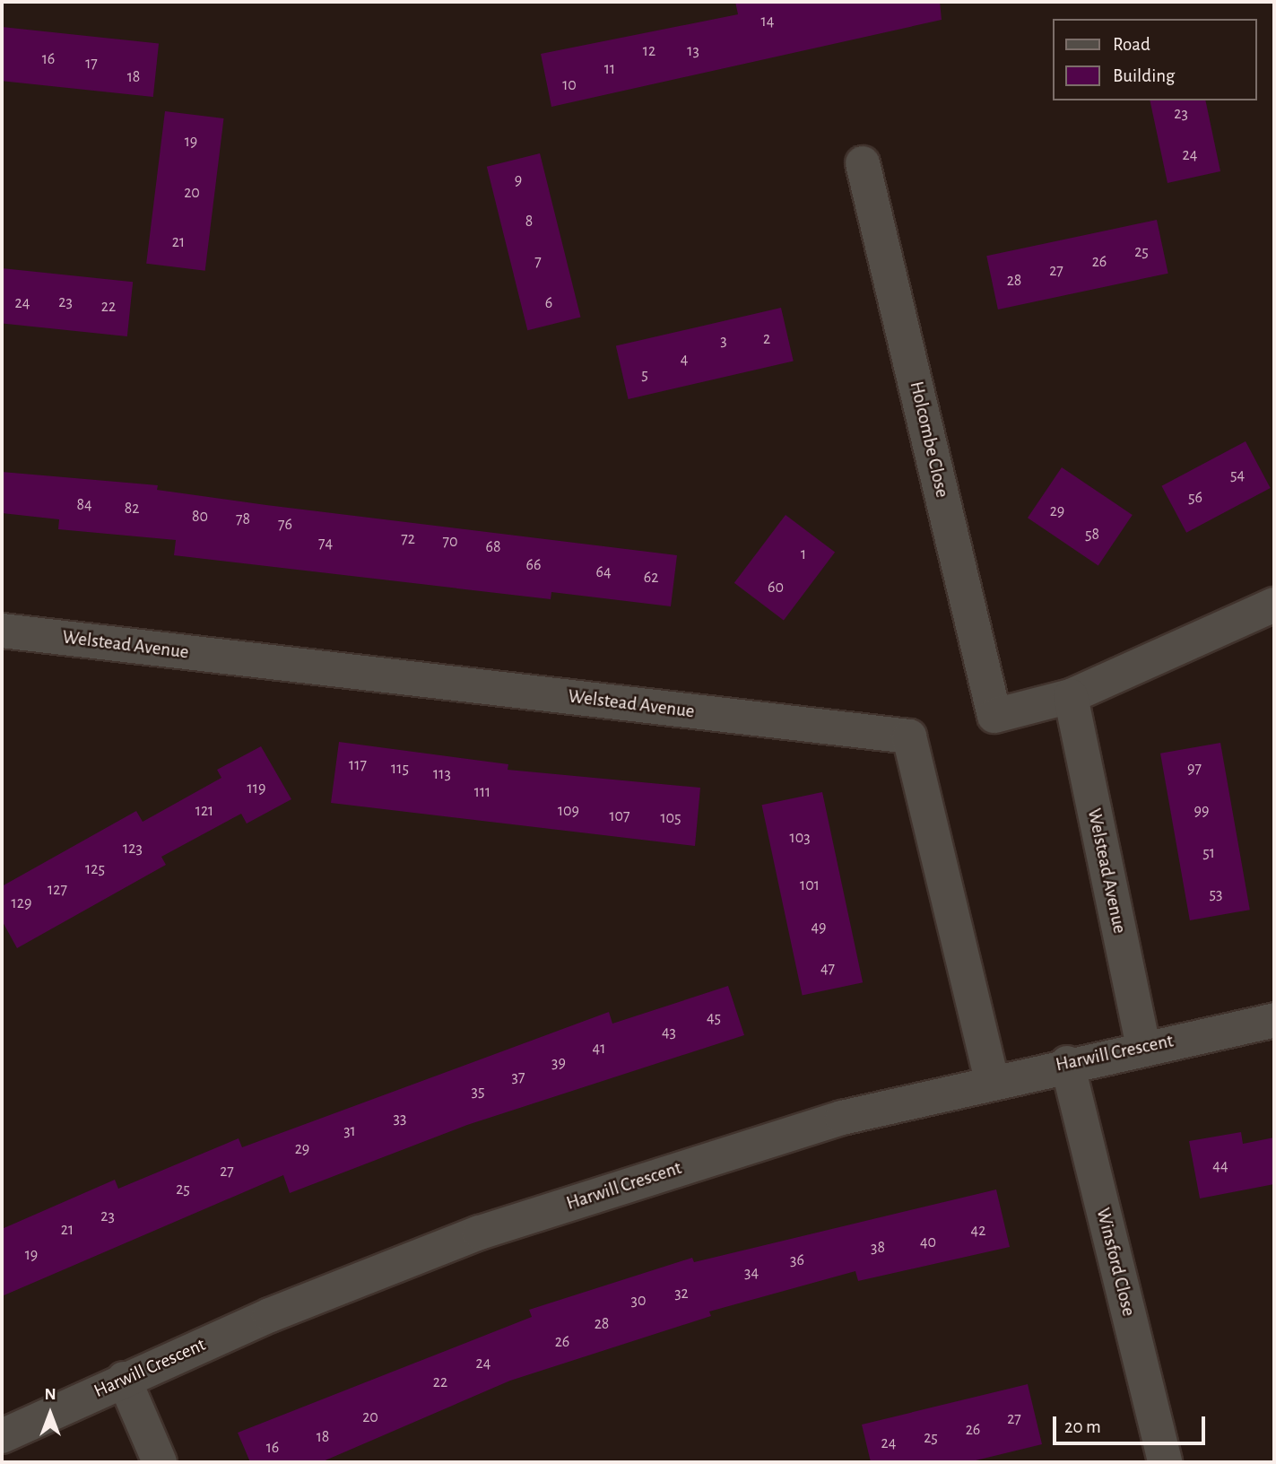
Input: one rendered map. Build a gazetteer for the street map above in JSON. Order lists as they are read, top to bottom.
{
  "streets": {
    "street": [
      "Holcombe Close",
      "Welstead Avenue",
      "Harwill Crescent",
      "Winsford Close"
    ]
  },
  "crossings": [
    ["Holcombe Close", "Welstead Avenue"],
    ["Welstead Avenue", "Harwill Crescent"],
    ["Harwill Crescent", "Winsford Close"]
  ],
  "house_numbers": [
    "14",
    "12",
    "13",
    "16",
    "17",
    "11",
    "18",
    "10",
    "23",
    "19",
    "24",
    "9",
    "20",
    "8",
    "21",
    "25",
    "7",
    "26",
    "27",
    "28",
    "23",
    "24",
    "6",
    "22",
    "2",
    "3",
    "4",
    "5",
    "54",
    "56",
    "84",
    "82",
    "29",
    "80",
    "78",
    "76",
    "58",
    "72",
    "70",
    "74",
    "68",
    "1",
    "66",
    "64",
    "62",
    "60",
    "117",
    "115",
    "97",
    "113",
    "119",
    "111",
    "121",
    "109",
    "99",
    "107",
    "105",
    "103",
    "123",
    "51",
    "125",
    "101",
    "127",
    "53",
    "129",
    "49",
    "47",
    "45",
    "43",
    "41",
    "39",
    "37",
    "35",
    "33",
    "31",
    "29",
    "44",
    "27",
    "25",
    "23",
    "21",
    "42",
    "40",
    "38",
    "19",
    "36",
    "34",
    "32",
    "30",
    "28",
    "26",
    "24",
    "22",
    "20",
    "27",
    "26",
    "18",
    "25",
    "24",
    "16"
  ],
  "legend": ["Road", "Building"],
  "scale_bar": "20 m",
  "north": "top"
}
